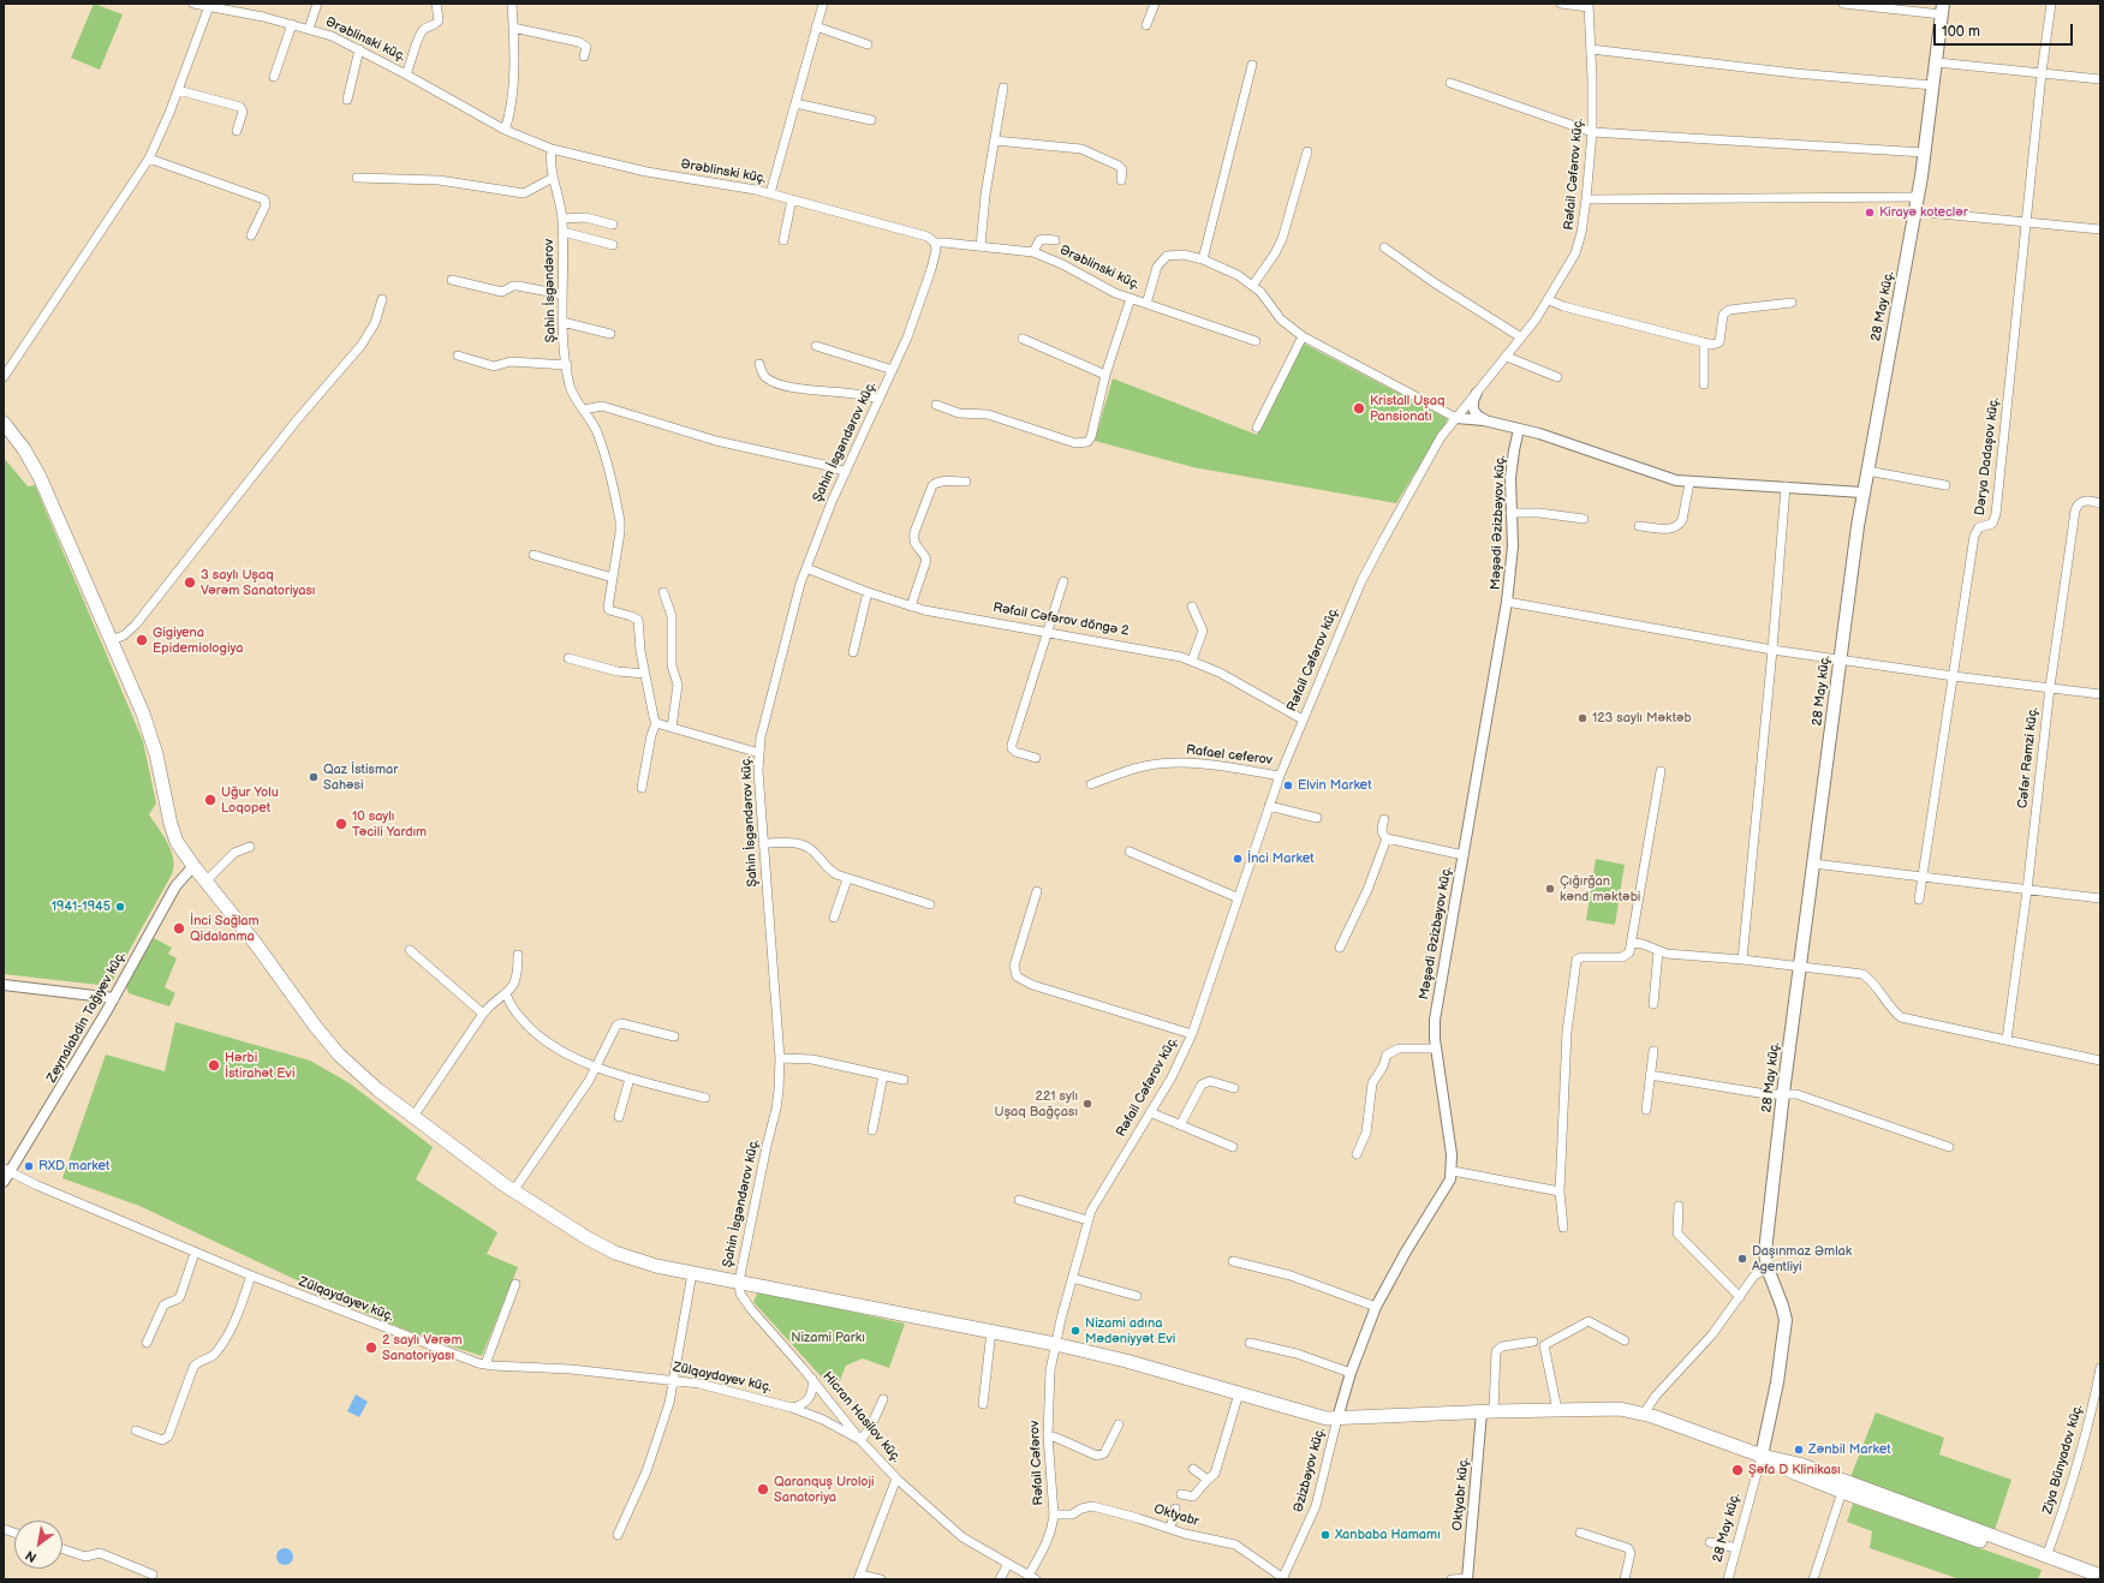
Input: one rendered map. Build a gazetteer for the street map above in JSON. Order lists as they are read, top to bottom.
{
  "streets": {
    "main road": ["28 May küç."],
    "street": [
      "Ərəblinski küç.",
      "Rəfail Cəfərov küç.",
      "Şahin İsgəndərov",
      "Şahin İsgəndərov küç.",
      "Dərya Dadaşov küç.",
      "Məşədi Əzizbəyov küç.",
      "Rəfail Cəfərov döngə 2",
      "Rafael ceferov",
      "Cəfər Rəmzi küç.",
      "Zeynalabdin Tağıyev küç.",
      "Zülqaydayev küç.",
      "Hicran Hasilov küç.",
      "Ziya Bünyadov küç.",
      "Rəfail Cəfərov",
      "Əzizbəyov küç.",
      "Oktyabr küç.",
      "Oktyabr"
    ]
  },
  "crossings": [
    ["Ərəblinski küç.", "Şahin İsgəndərov"],
    ["Ərəblinski küç.", "Şahin İsgəndərov küç."],
    ["Rəfail Cəfərov küç.", "Rəfail Cəfərov döngə 2"],
    ["Rəfail Cəfərov küç.", "Rafael ceferov"],
    ["Rəfail Cəfərov küç.", "Rəfail Cəfərov"],
    ["Şahin İsgəndərov küç.", "Rəfail Cəfərov döngə 2"],
    ["Şahin İsgəndərov küç.", "Hicran Hasilov küç."],
    ["Zeynalabdin Tağıyev küç.", "Zülqaydayev küç."],
    ["Zülqaydayev küç.", "Hicran Hasilov küç."],
    ["Hicran Hasilov küç.", "Rəfail Cəfərov"],
    ["Rəfail Cəfərov", "Oktyabr"],
    ["Əzizbəyov küç.", "Oktyabr"]
  ],
  "parks": ["Nizami Parkı"],
  "places": [
    "Kirayə koteclər",
    "Kristall Uşaq Pansionatı",
    "3 saylı Uşaq Vərəm Sanatoriyası",
    "Gigiyena Epidemiologiya",
    "123 saylı Məktəb",
    "Qaz İstismar Sahəsi",
    "Elvin Market",
    "Uğur Yolu Loqopet",
    "10 saylı Təcili Yardım",
    "İnci Market",
    "Çığırğan kənd məktəbi",
    "1941-1945",
    "İnci Sağlam Qidalanma",
    "Hərbi İstirahət Evi",
    "221 sylı Uşaq Bağçası",
    "RXD market",
    "Daşınmaz Əmlak Agentliyi",
    "Nizami adına Mədəniyyət Evi",
    "2 saylı Vərəm Sanatoriyası",
    "Zənbil Market",
    "Şəfa D Klinikası",
    "Qaranquş Uroloji Sanatoriya",
    "Xanbaba Hamamı"
  ],
  "scale_bar": "100 m",
  "north": "bottom left"
}
